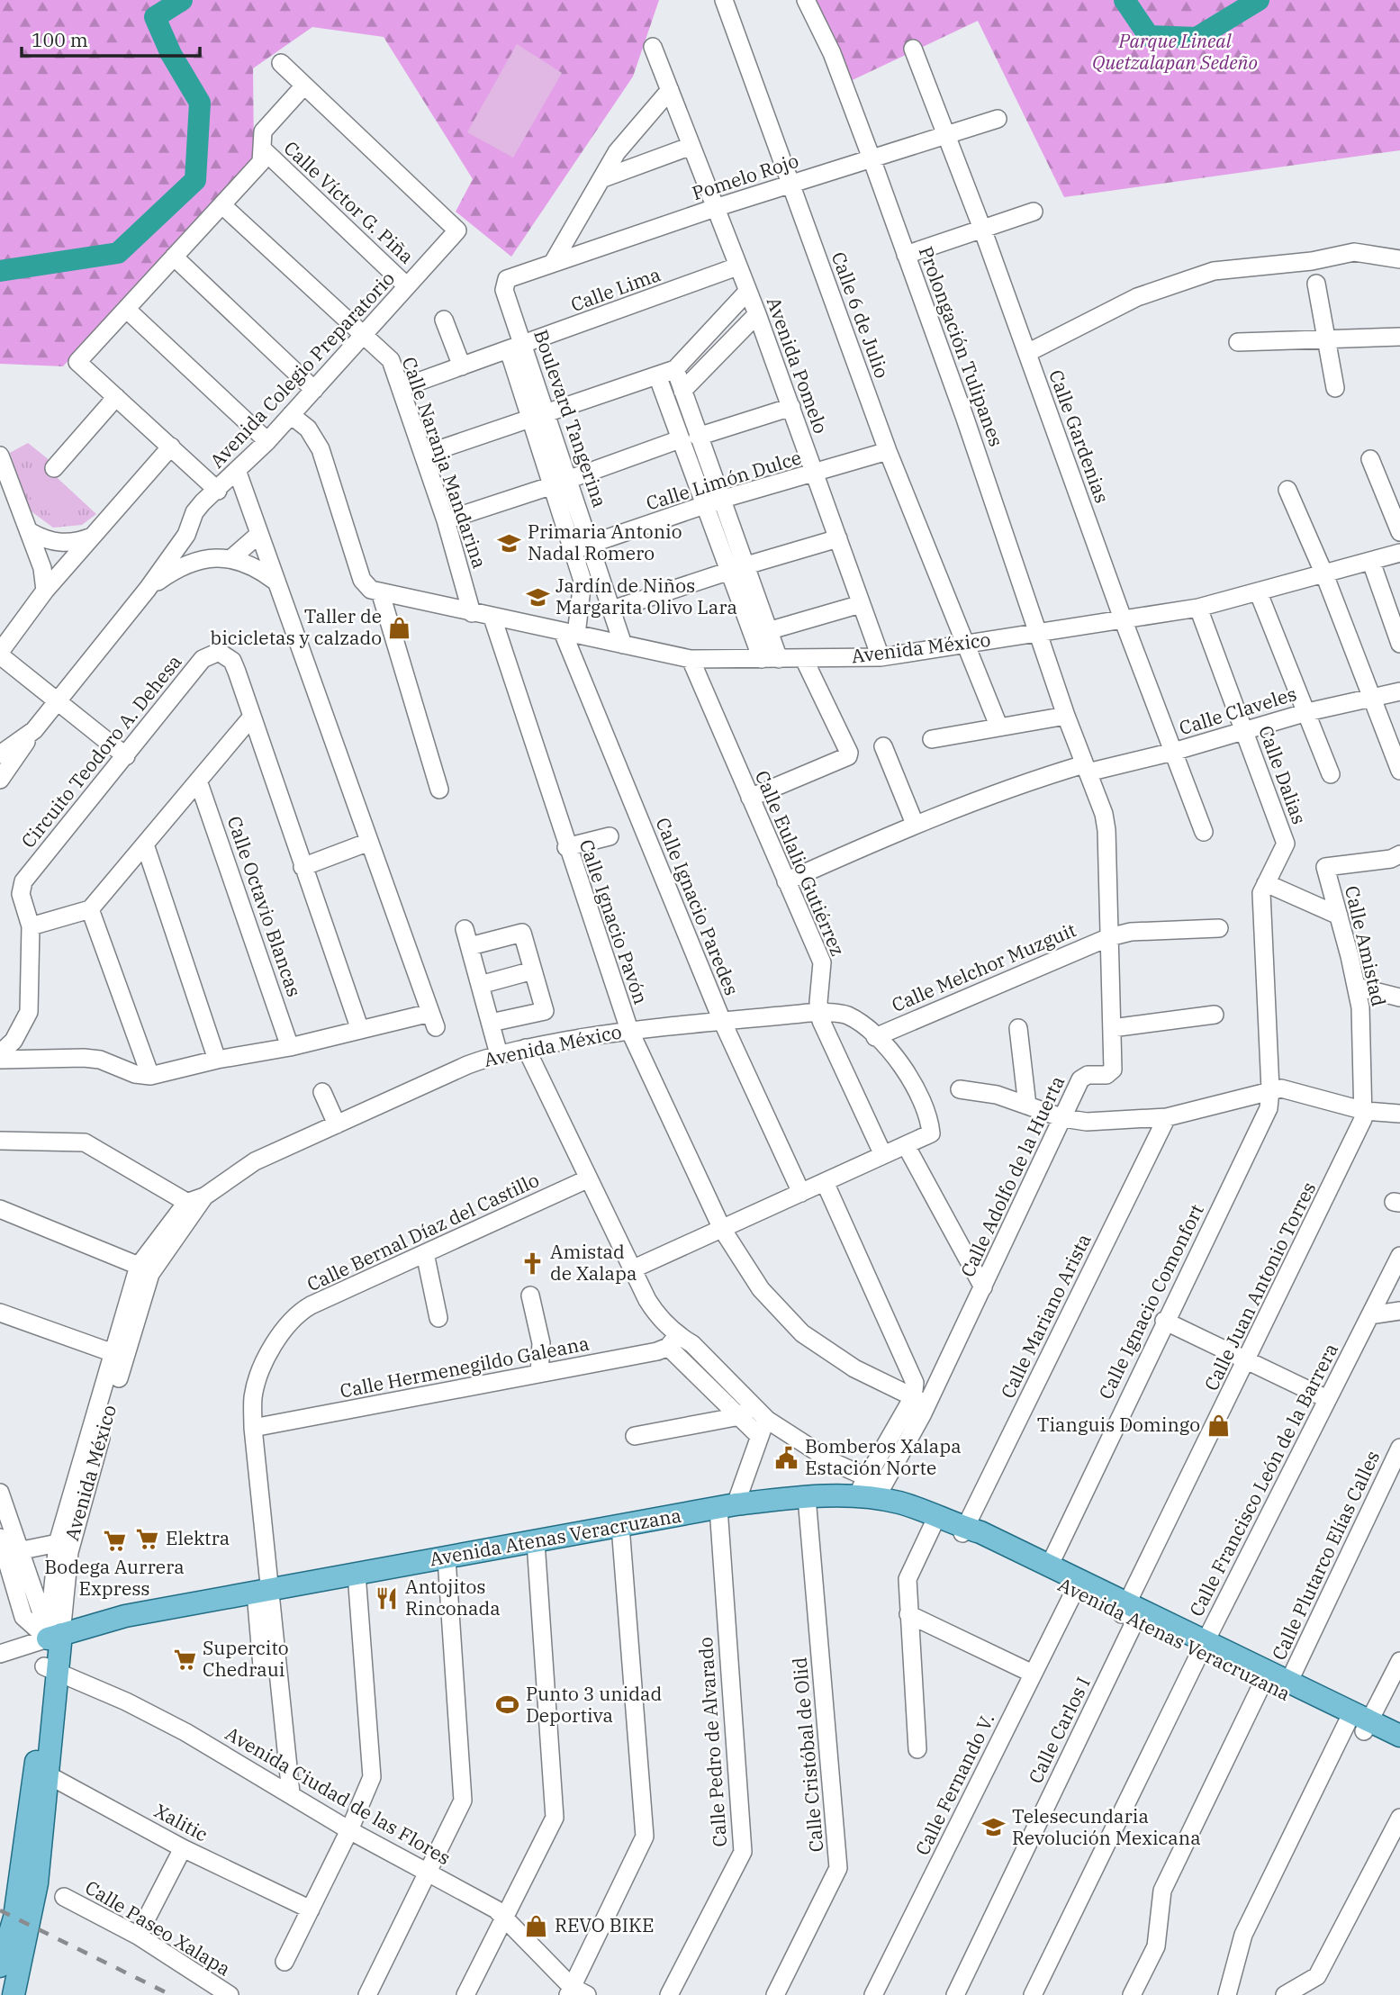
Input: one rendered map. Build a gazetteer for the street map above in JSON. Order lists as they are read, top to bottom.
{
  "streets": {
    "main road": ["Avenida México", "Avenida Atenas Veracruzana"],
    "street": [
      "Pomelo Rojo",
      "Calle Víctor G. Piña",
      "Calle Lima",
      "Calle 6 de Julio",
      "Prolongación Tulipanes",
      "Avenida Pomelo",
      "Avenida Colegio Preparatorio",
      "Boulevard Tangerina",
      "Calle Gardenias",
      "Calle Naranja Mandarina",
      "Calle Limón Dulce",
      "Calle Claveles",
      "Circuito Teodoro A. Dehesa",
      "Calle Dalias",
      "Calle Eulalio Gutiérrez",
      "Calle Octavio Blancas",
      "Calle Ignacio Paredes",
      "Calle Ignacio Pavón",
      "Calle Amistad",
      "Calle Melchor Muzguit",
      "Calle Adolfo de la Huerta",
      "Calle Bernal Díaz del Castillo",
      "Calle Juan Antonio Torres",
      "Calle Ignacio Comonfort",
      "Calle Mariano Arista",
      "Calle Hermenegildo Galeana",
      "Calle Francisco León de la Barrera",
      "Calle Plutarco Elías Calles",
      "Calle Carlos I",
      "Calle Pedro de Alvarado",
      "Calle Cristóbal de Olid",
      "Calle Fernando V.",
      "Avenida Ciudad de las Flores",
      "Xalitic",
      "Calle Paseo Xalapa"
    ]
  },
  "crossings": [
    ["Pomelo Rojo", "Calle 6 de Julio"],
    ["Pomelo Rojo", "Prolongación Tulipanes"],
    ["Pomelo Rojo", "Avenida Pomelo"],
    ["Pomelo Rojo", "Boulevard Tangerina"],
    ["Pomelo Rojo", "Calle Gardenias"],
    ["Calle Víctor G. Piña", "Avenida Colegio Preparatorio"],
    ["Calle Lima", "Avenida Pomelo"],
    ["Calle Lima", "Boulevard Tangerina"],
    ["Calle Lima", "Calle Naranja Mandarina"],
    ["Calle 6 de Julio", "Calle Limón Dulce"],
    ["Calle 6 de Julio", "Avenida México"],
    ["Prolongación Tulipanes", "Avenida México"],
    ["Prolongación Tulipanes", "Calle Adolfo de la Huerta"],
    ["Avenida Pomelo", "Calle Limón Dulce"],
    ["Avenida Pomelo", "Avenida México"],
    ["Avenida Colegio Preparatorio", "Calle Naranja Mandarina"],
    ["Boulevard Tangerina", "Calle Limón Dulce"],
    ["Boulevard Tangerina", "Avenida México"],
    ["Boulevard Tangerina", "Calle Ignacio Paredes"],
    ["Calle Gardenias", "Avenida México"],
    ["Calle Gardenias", "Calle Claveles"],
    ["Calle Naranja Mandarina", "Avenida México"],
    ["Avenida México", "Calle Dalias"],
    ["Avenida México", "Calle Eulalio Gutiérrez"],
    ["Avenida México", "Calle Ignacio Paredes"],
    ["Avenida México", "Calle Ignacio Pavón"],
    ["Avenida México", "Calle Melchor Muzguit"],
    ["Avenida México", "Avenida Atenas Veracruzana"],
    ["Avenida México", "Avenida Ciudad de las Flores"],
    ["Avenida México", "Xalitic"],
    ["Calle Claveles", "Calle Dalias"],
    ["Calle Claveles", "Calle Eulalio Gutiérrez"],
    ["Calle Claveles", "Calle Adolfo de la Huerta"],
    ["Calle Dalias", "Calle Ignacio Comonfort"],
    ["Calle Ignacio Pavón", "Calle Adolfo de la Huerta"],
    ["Calle Amistad", "Calle Juan Antonio Torres"],
    ["Calle Melchor Muzguit", "Calle Adolfo de la Huerta"],
    ["Calle Adolfo de la Huerta", "Avenida Atenas Veracruzana"],
    ["Calle Bernal Díaz del Castillo", "Calle Hermenegildo Galeana"],
    ["Calle Bernal Díaz del Castillo", "Avenida Atenas Veracruzana"],
    ["Calle Bernal Díaz del Castillo", "Avenida Ciudad de las Flores"],
    ["Calle Juan Antonio Torres", "Avenida Atenas Veracruzana"],
    ["Calle Juan Antonio Torres", "Calle Carlos I"],
    ["Calle Ignacio Comonfort", "Avenida Atenas Veracruzana"],
    ["Calle Mariano Arista", "Avenida Atenas Veracruzana"],
    ["Calle Francisco León de la Barrera", "Avenida Atenas Veracruzana"],
    ["Avenida Atenas Veracruzana", "Calle Plutarco Elías Calles"],
    ["Avenida Atenas Veracruzana", "Calle Carlos I"],
    ["Avenida Atenas Veracruzana", "Calle Pedro de Alvarado"],
    ["Avenida Atenas Veracruzana", "Calle Cristóbal de Olid"],
    ["Avenida Atenas Veracruzana", "Calle Fernando V."]
  ],
  "parks": ["Parque Lineal Quetzalapan Sedeño"],
  "places": {
    "school or university": ["Primaria Antonio Nadal Romero", "Jardín de Niños Margarita Olivo Lara", "Telesecundaria Revolución Mexicana"],
    "shop": ["Taller de bicicletas y calzado", "Tianguis Domingo", "REVO BIKE"],
    "church": ["Amistad de Xalapa"],
    "public building": ["Bomberos Xalapa Estación Norte"],
    "supermarket": ["Elektra", "Bodega Aurrera Express", "Supercito Chedraui"],
    "restaurant": ["Antojitos Rinconada"],
    "sports": ["Punto 3 unidad Deportiva"]
  },
  "scale_bar": "100 m"
}
